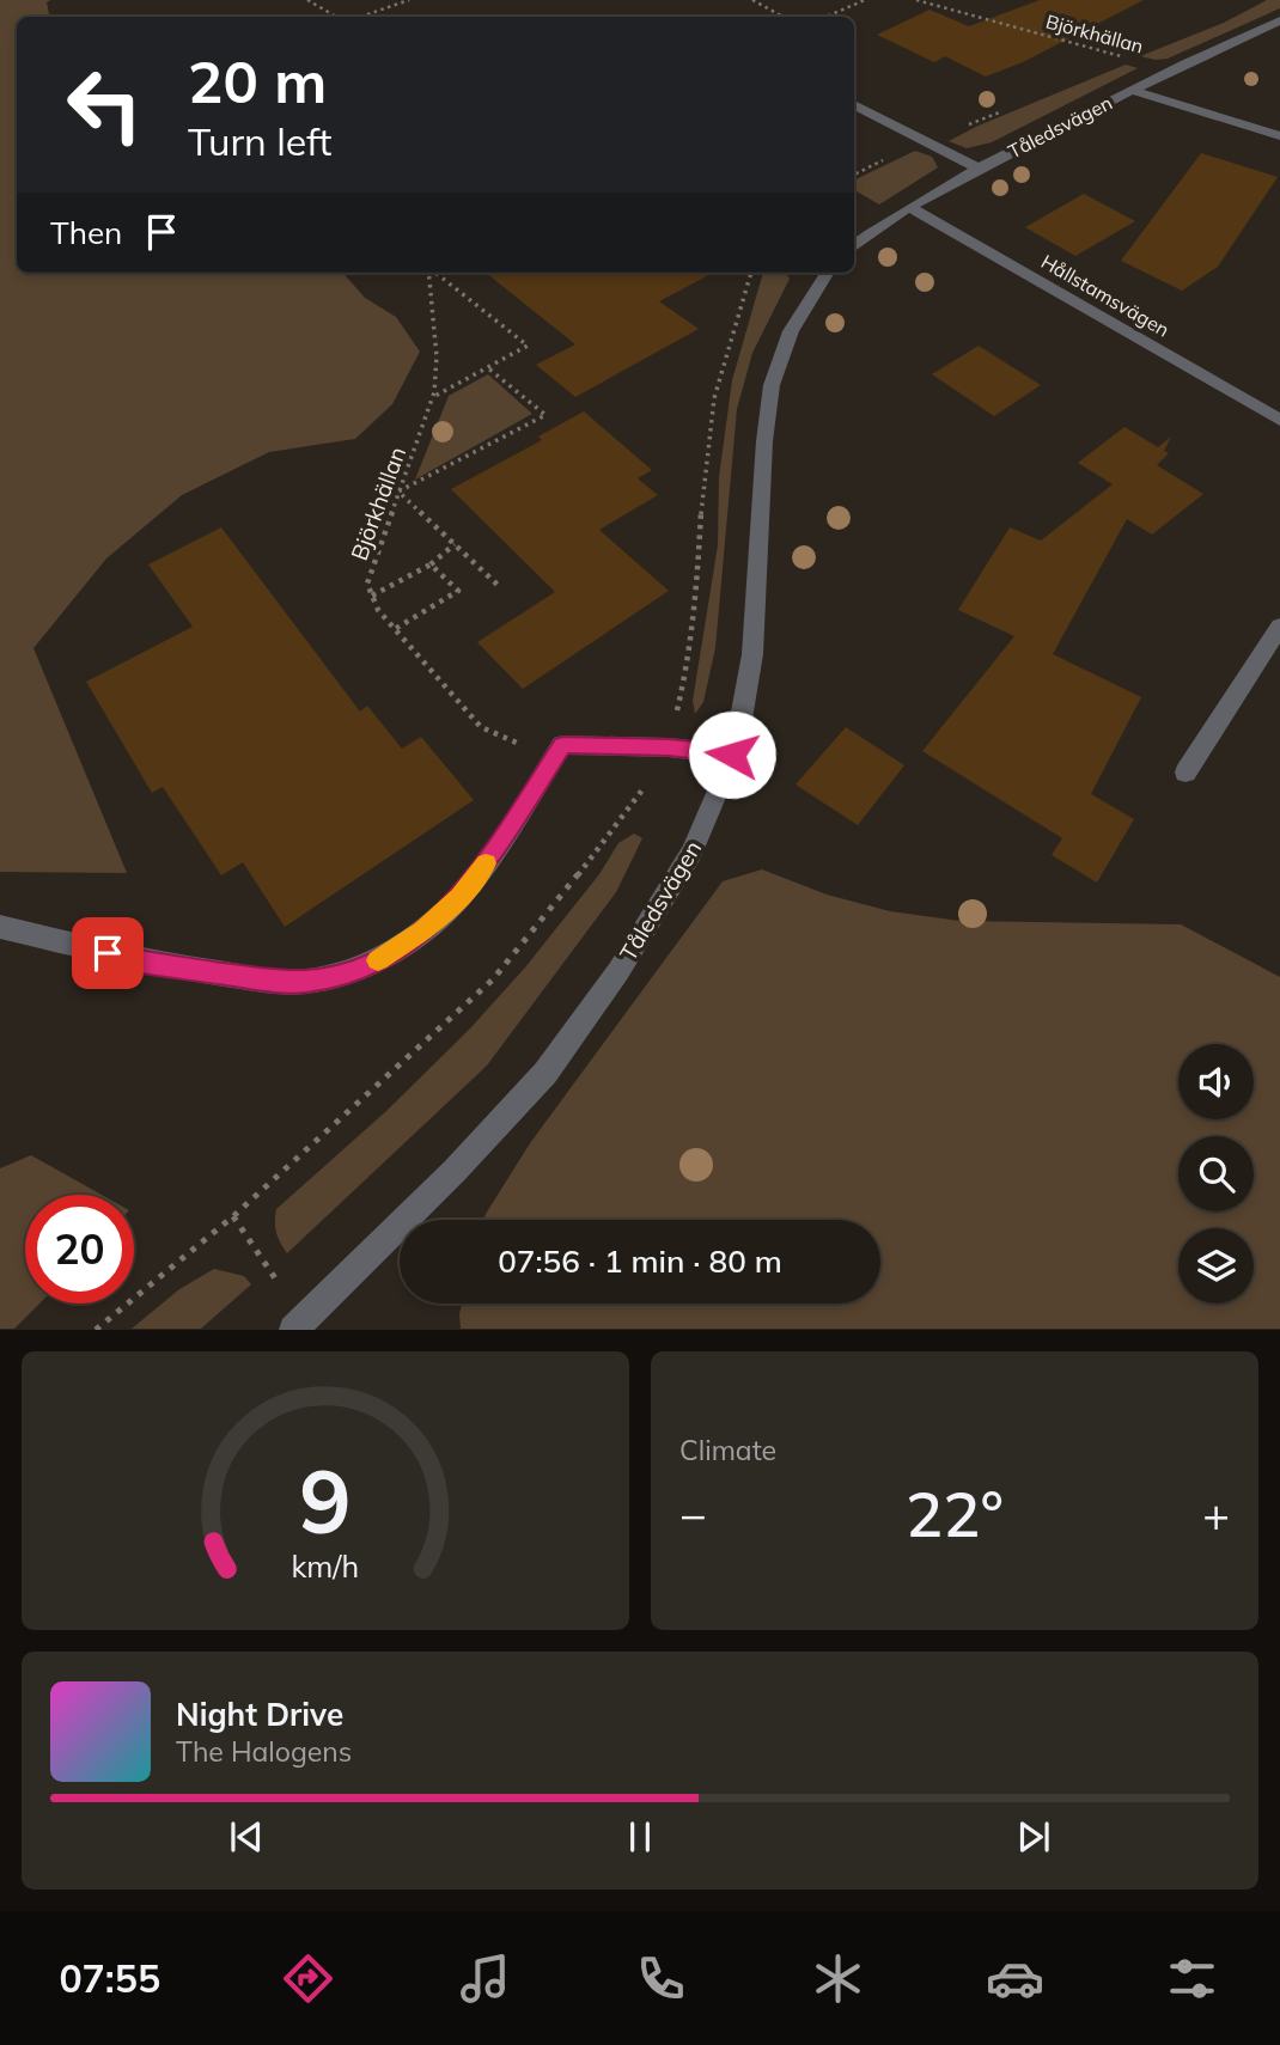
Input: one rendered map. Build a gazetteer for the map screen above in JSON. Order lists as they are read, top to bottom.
{
  "streets": {
    "street": ["Tåledsvägen", "Hållstamsvägen"],
    "path": ["Björkhällan"]
  },
  "crossings": [
    ["Björkhällan", "Tåledsvägen"],
    ["Tåledsvägen", "Hållstamsvägen"]
  ],
  "page": {
    "turn": ["20 m", "Turn left"],
    "then": "Then",
    "limit": "20",
    "trip": "07:56 · 1 min · 80 m",
    "tile": "Climate",
    "heat": ["−", "22°", "+"],
    "song": ["Night Drive", "The Halogens"],
    "tabs": "07:55",
    "gauge": ["9", "km/h"]
  }
}
